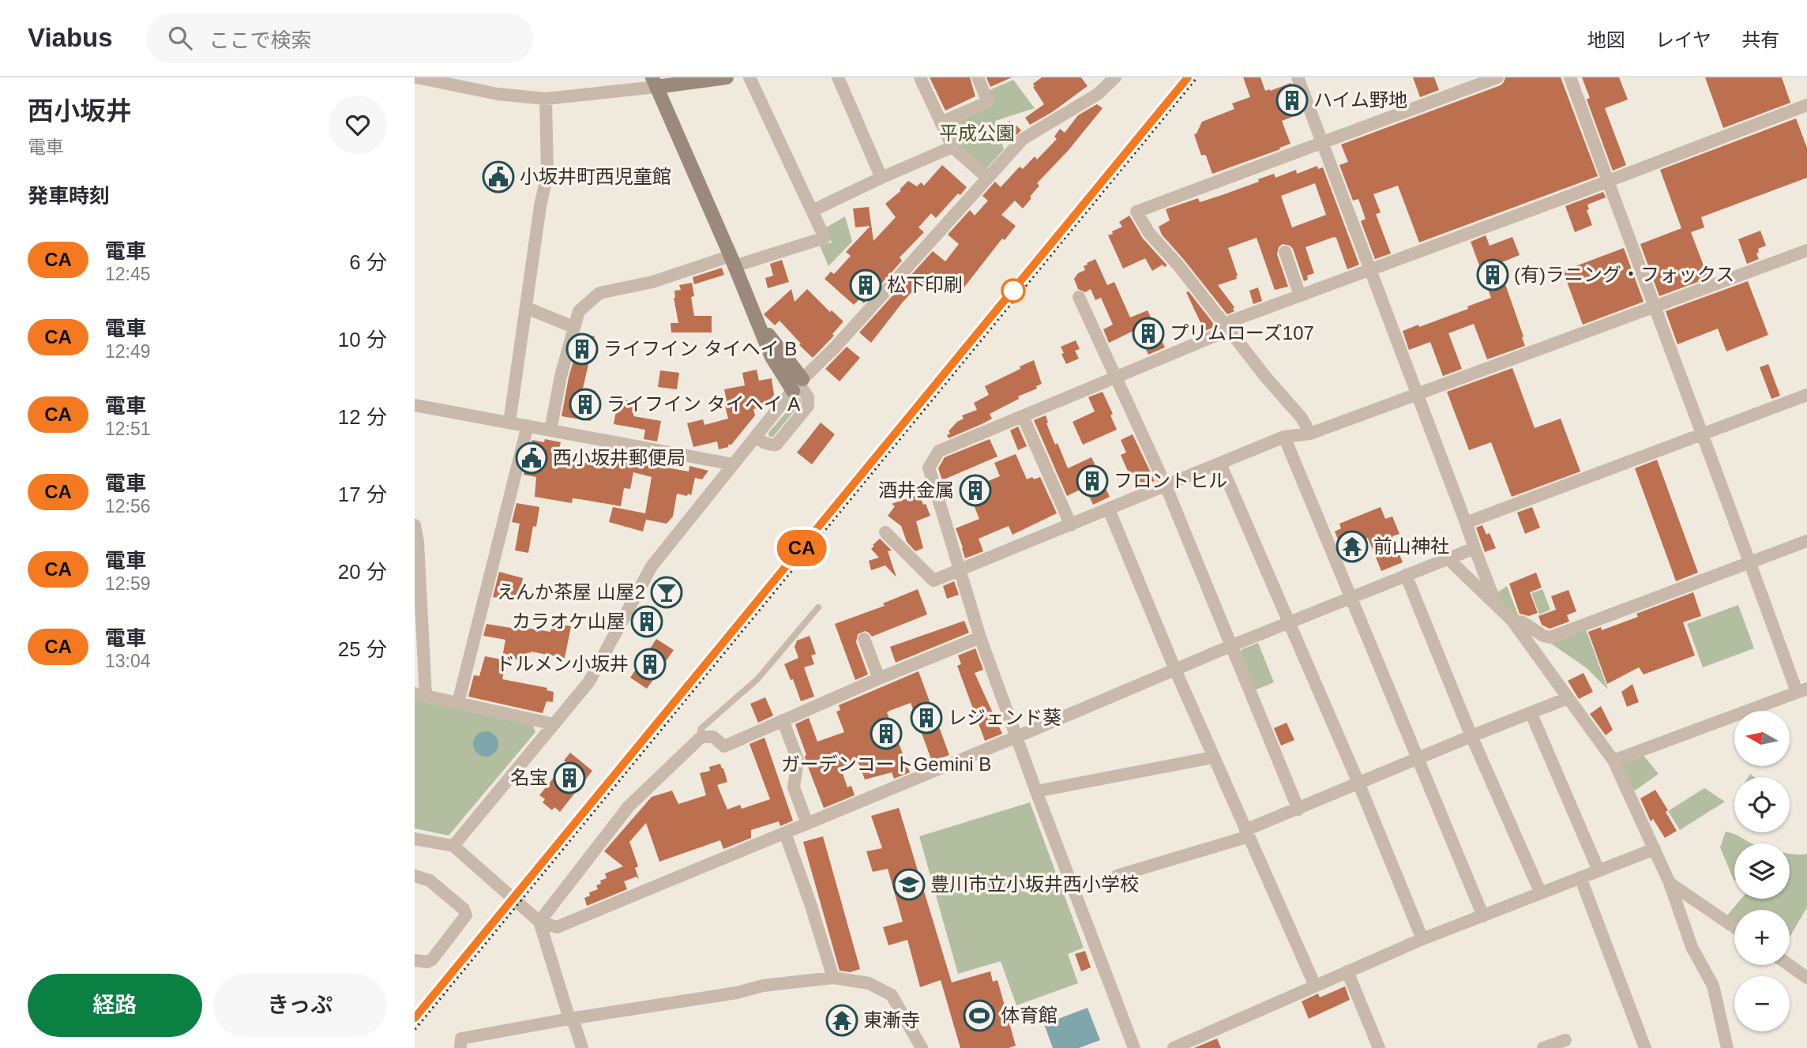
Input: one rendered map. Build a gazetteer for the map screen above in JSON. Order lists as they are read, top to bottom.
{
  "parks": ["平成公園"],
  "places": {
    "building": [
      "ハイム野地",
      "(有)ラニング・フォックス",
      "松下印刷",
      "プリムローズ107",
      "ライフイン タイヘイ B",
      "ライフイン タイヘイ A",
      "フロントヒル",
      "酒井金属",
      "カラオケ山屋",
      "ドルメン小坂井",
      "レジェンド葵",
      "ガーデンコートGemini B",
      "名宝"
    ],
    "public building": ["小坂井町西児童館", "西小坂井郵便局"],
    "temple": ["前山神社", "東漸寺"],
    "bar": ["えんか茶屋 山屋2"],
    "school or university": ["豊川市立小坂井西小学校"],
    "sports": ["体育館"]
  },
  "north": "left",
  "page": {
    "header": "Viabus",
    "search": "ここで検索",
    "nav": ["地図", "レイヤ", "共有"],
    "heading": [
      ["西小坂井", "電車"],
      "発車時刻"
    ],
    "on_map": "CA",
    "list": [
      {
        "mark": "CA",
        "name": "電車",
        "note": "12:45",
        "value": "6 分"
      },
      {
        "mark": "CA",
        "name": "電車",
        "note": "12:49",
        "value": "10 分"
      },
      {
        "mark": "CA",
        "name": "電車",
        "note": "12:51",
        "value": "12 分"
      },
      {
        "mark": "CA",
        "name": "電車",
        "note": "12:56",
        "value": "17 分"
      },
      {
        "mark": "CA",
        "name": "電車",
        "note": "12:59",
        "value": "20 分"
      },
      {
        "mark": "CA",
        "name": "電車",
        "note": "13:04",
        "value": "25 分"
      }
    ],
    "map_buttons": ["+", "−"],
    "buttons": ["経路", "きっぷ"]
  }
}
